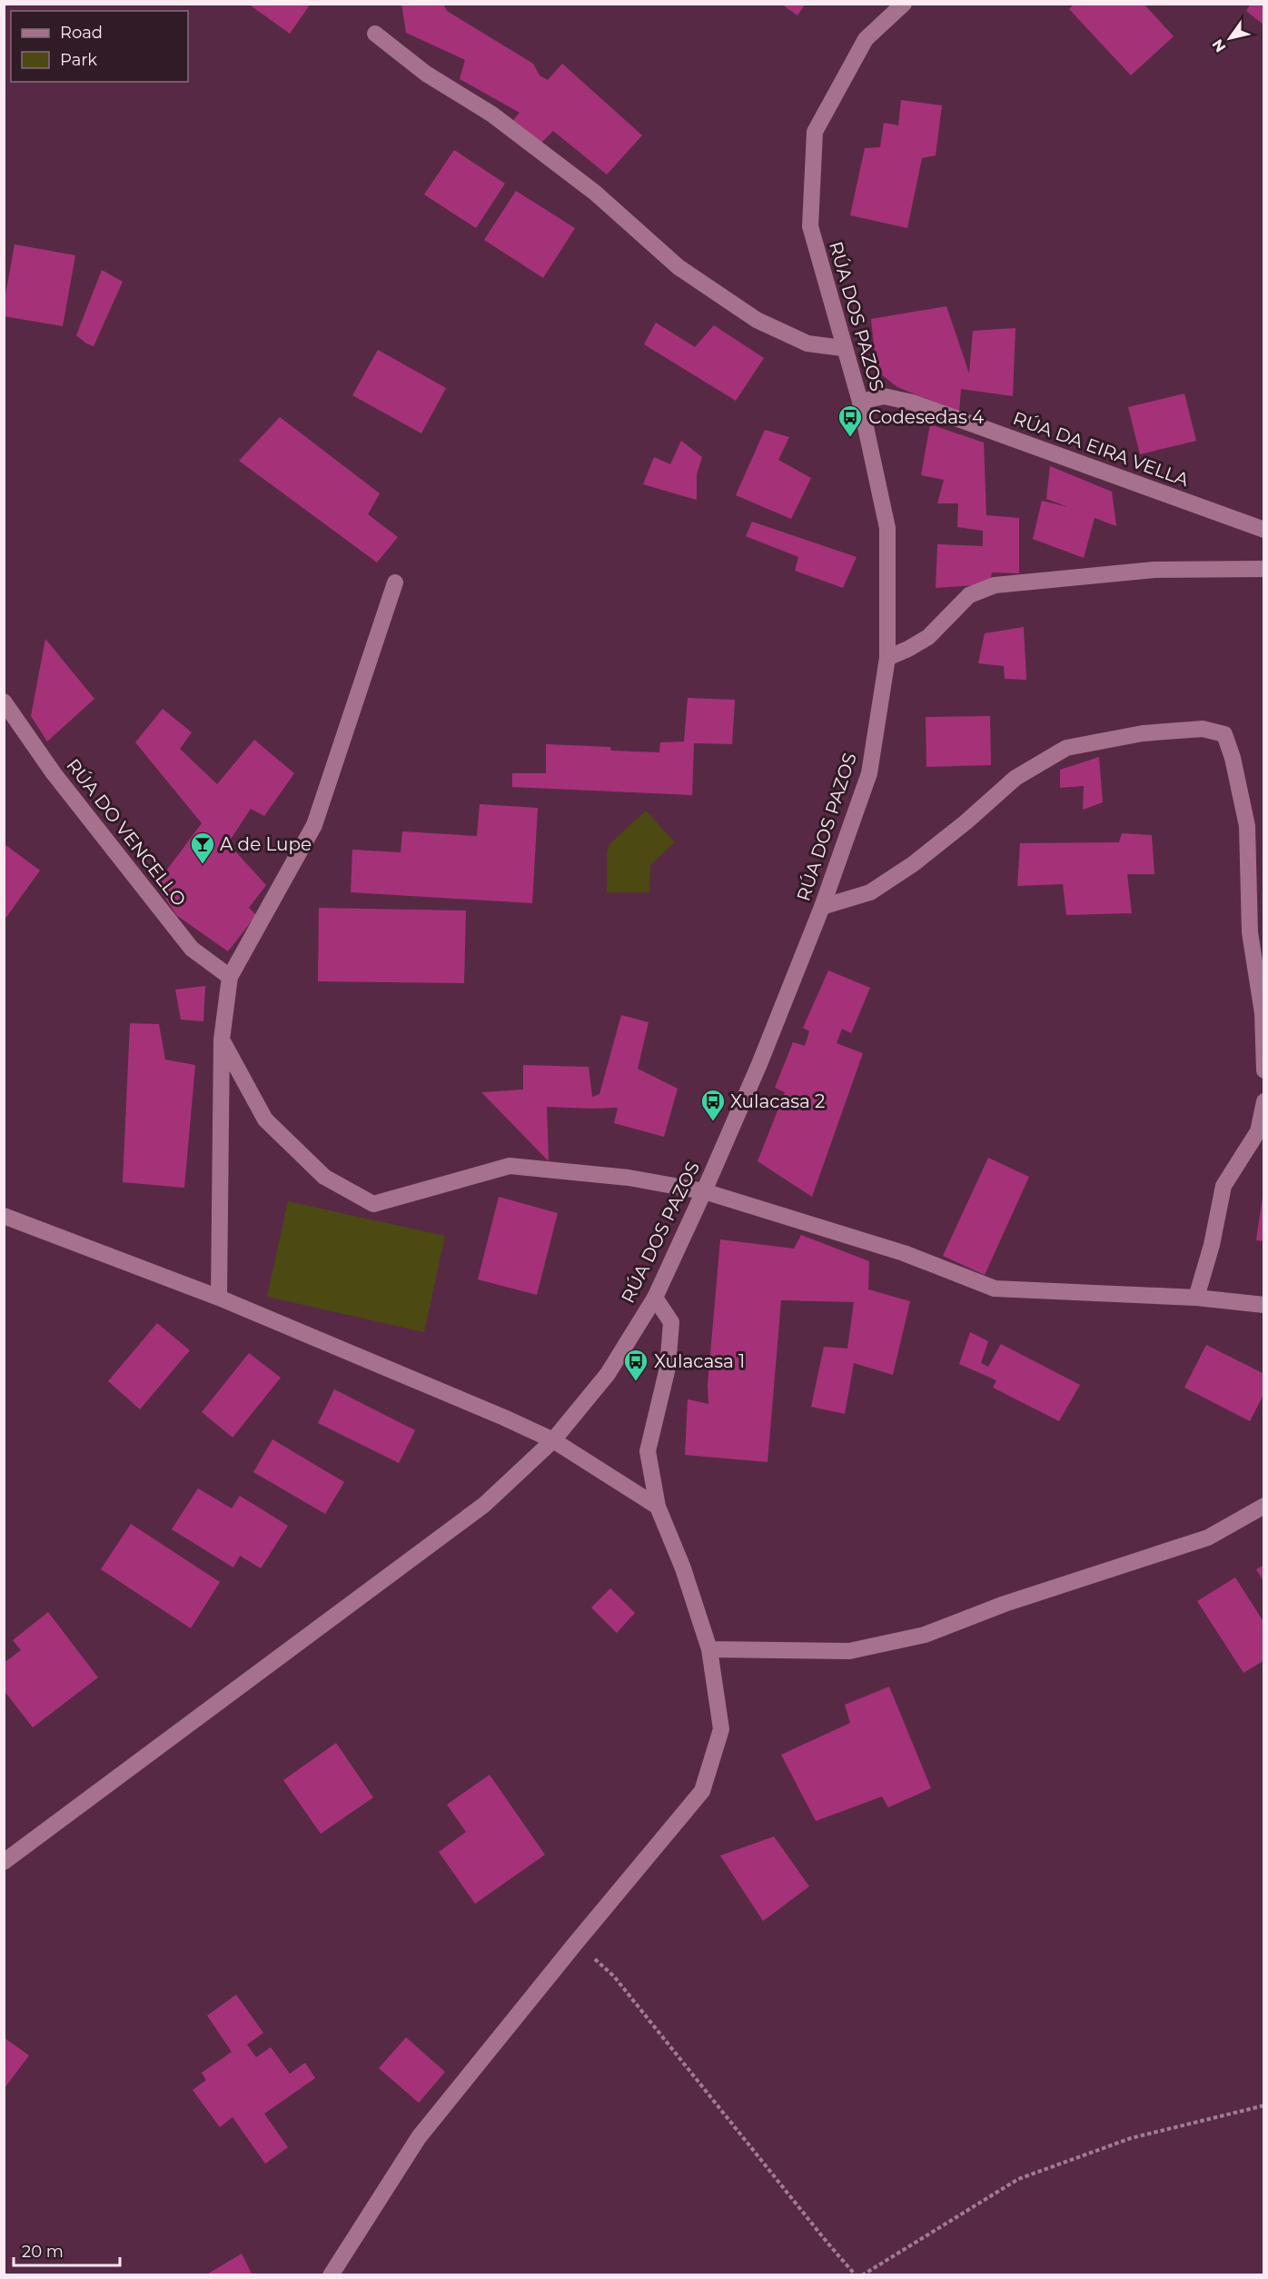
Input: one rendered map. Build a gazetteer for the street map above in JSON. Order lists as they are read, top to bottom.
{
  "streets": {
    "street": ["RÚA DOS PAZOS", "RÚA DA EIRA VELLA", "RÚA DO VENCELLO"]
  },
  "crossings": [
    ["RÚA DOS PAZOS", "RÚA DA EIRA VELLA"]
  ],
  "places": {
    "bus stop": ["Codesedas 4", "Xulacasa 2", "Xulacasa 1"],
    "bar": ["A de Lupe"]
  },
  "legend": ["Road", "Park"],
  "scale_bar": "20 m",
  "north": "bottom left"
}
